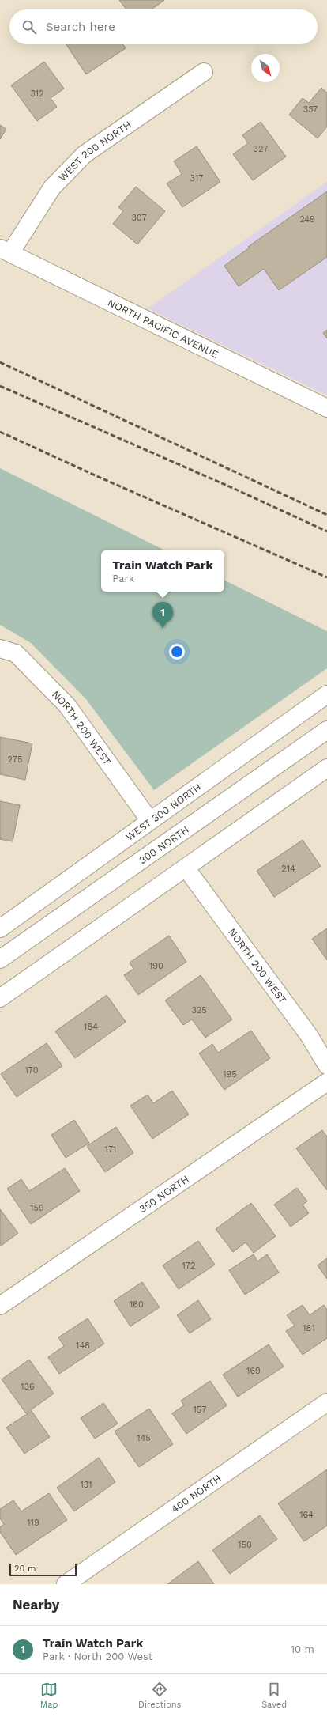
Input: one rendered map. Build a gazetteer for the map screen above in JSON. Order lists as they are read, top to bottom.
{
  "streets": {
    "street": [
      "WEST 200 NORTH",
      "NORTH PACIFIC AVENUE",
      "NORTH 200 WEST",
      "WEST 300 NORTH",
      "300 NORTH",
      "350 NORTH",
      "400 NORTH"
    ]
  },
  "crossings": [
    ["WEST 200 NORTH", "NORTH PACIFIC AVENUE"],
    ["NORTH 200 WEST", "WEST 300 NORTH"]
  ],
  "house_numbers": [
    "312",
    "337",
    "327",
    "317",
    "307",
    "249",
    "275",
    "214",
    "190",
    "325",
    "184",
    "170",
    "195",
    "171",
    "159",
    "172",
    "160",
    "181",
    "148",
    "169",
    "136",
    "157",
    "145",
    "131",
    "164",
    "119",
    "150"
  ],
  "scale_bar": "20 m",
  "north": "bottom right",
  "page": {
    "search": "Search here",
    "popup": ["Train Watch Park", "Park"],
    "pins": "1",
    "scale": "20 m",
    "heading": "Nearby",
    "list": [
      {
        "mark": "1",
        "name": "Train Watch Park",
        "note": "Park · North 200 West",
        "value": "10 m"
      }
    ],
    "nav": ["Map", "Directions", "Saved"]
  }
}
